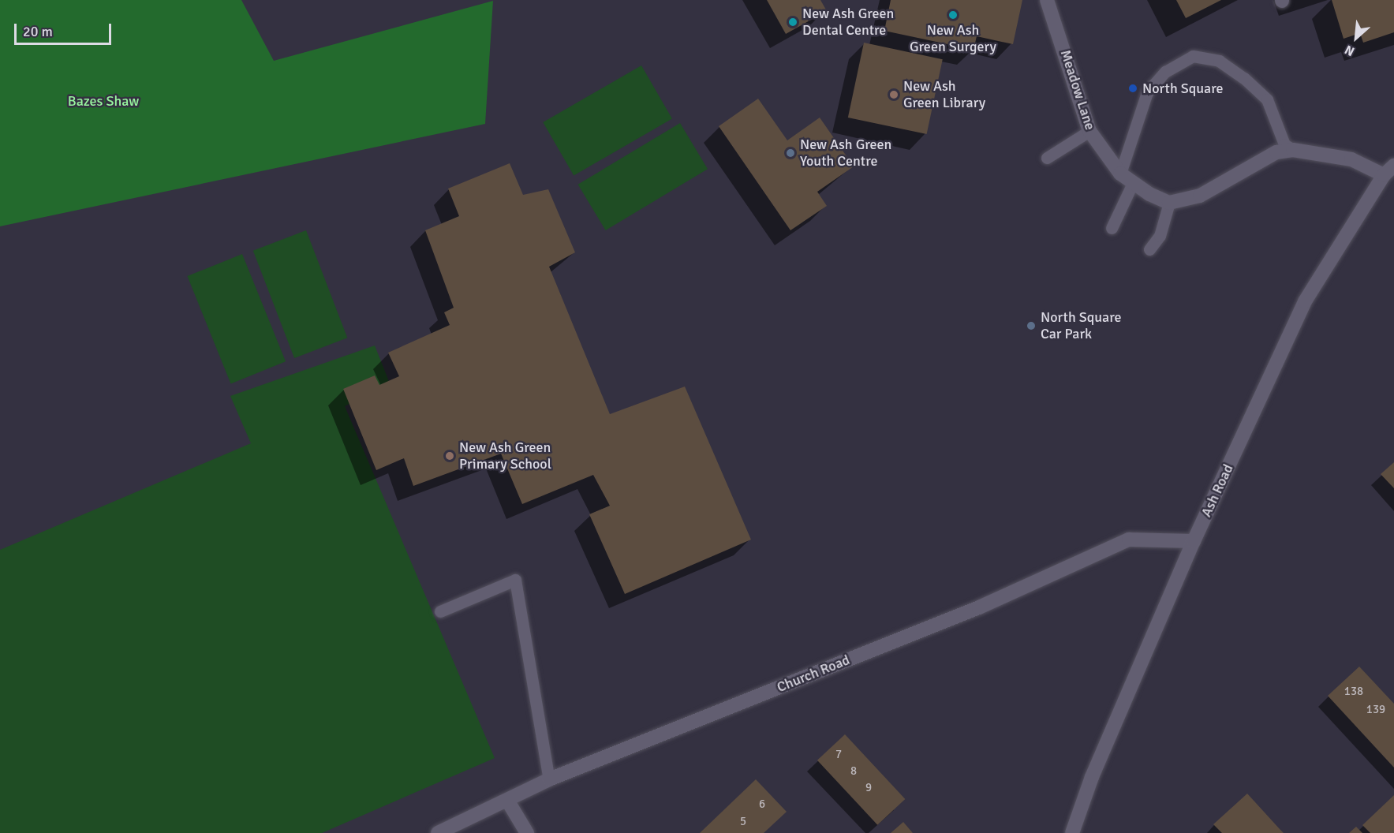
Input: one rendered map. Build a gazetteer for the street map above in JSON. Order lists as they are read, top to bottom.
{
  "streets": {
    "street": ["Meadow Lane", "Ash Road", "Church Road"]
  },
  "crossings": [
    ["Ash Road", "Church Road"]
  ],
  "parks": ["Bazes Shaw"],
  "places": [
    "New Ash Green Surgery",
    "New Ash Green Dental Centre",
    "North Square",
    "New Ash Green Library",
    "New Ash Green Youth Centre",
    "North Square Car Park",
    "New Ash Green Primary School"
  ],
  "house_numbers": [
    "138",
    "139",
    "7",
    "8",
    "9",
    "6",
    "5"
  ],
  "scale_bar": "20 m",
  "north": "bottom left"
}
